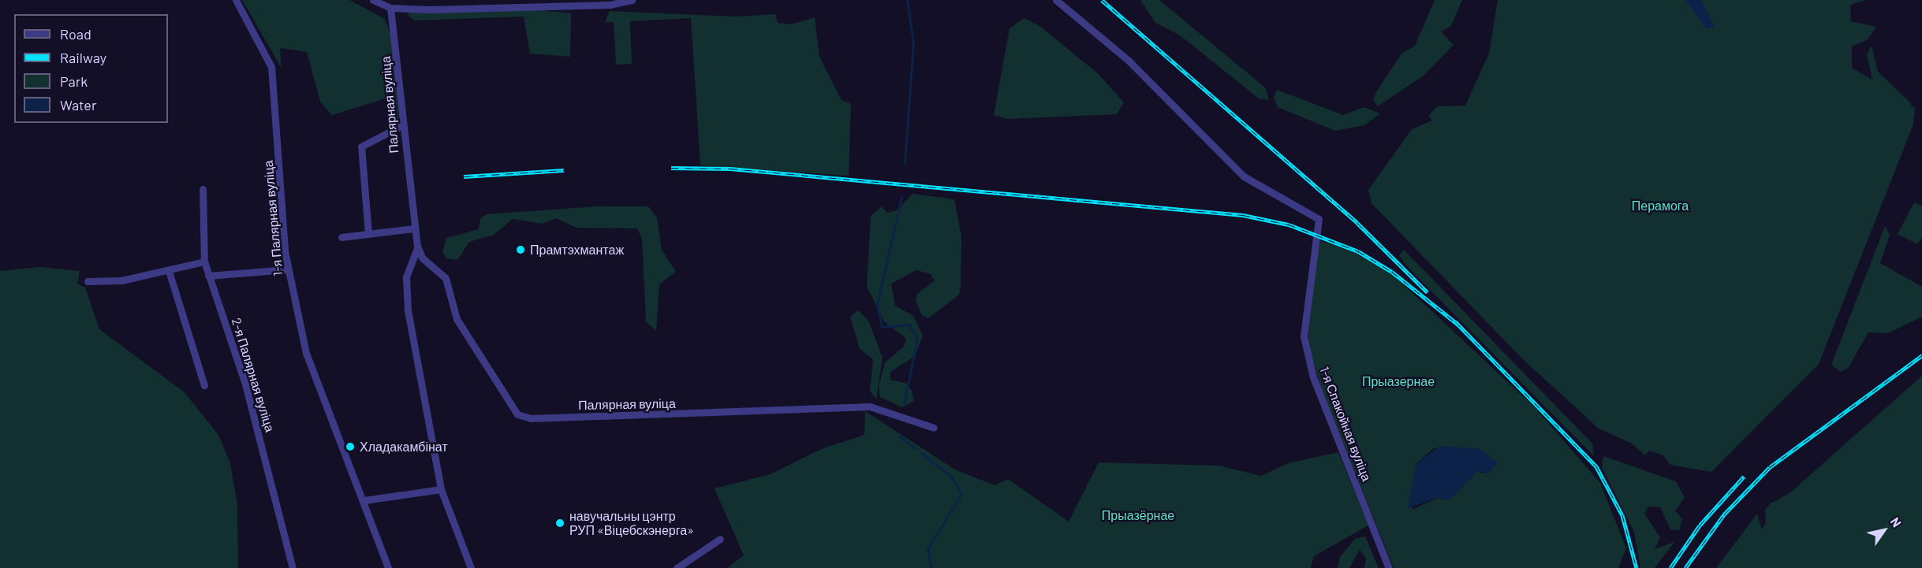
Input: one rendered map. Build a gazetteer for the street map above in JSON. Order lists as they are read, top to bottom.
{
  "streets": {
    "street": [
      "Палярная вуліца",
      "1-я Палярная вуліца",
      "2-я Палярная вуліца",
      "1-я Спакойная вуліца"
    ]
  },
  "parks": ["Перамога", "Прыазернае", "Прыазёрнае"],
  "places": ["Прамтэхмантаж", "Хладакамбінат", "навучальны цэнтр РУП «Віцебскэнерга»"],
  "legend": [
    "Road",
    "Railway",
    "Park",
    "Water"
  ],
  "north": "top right"
}
